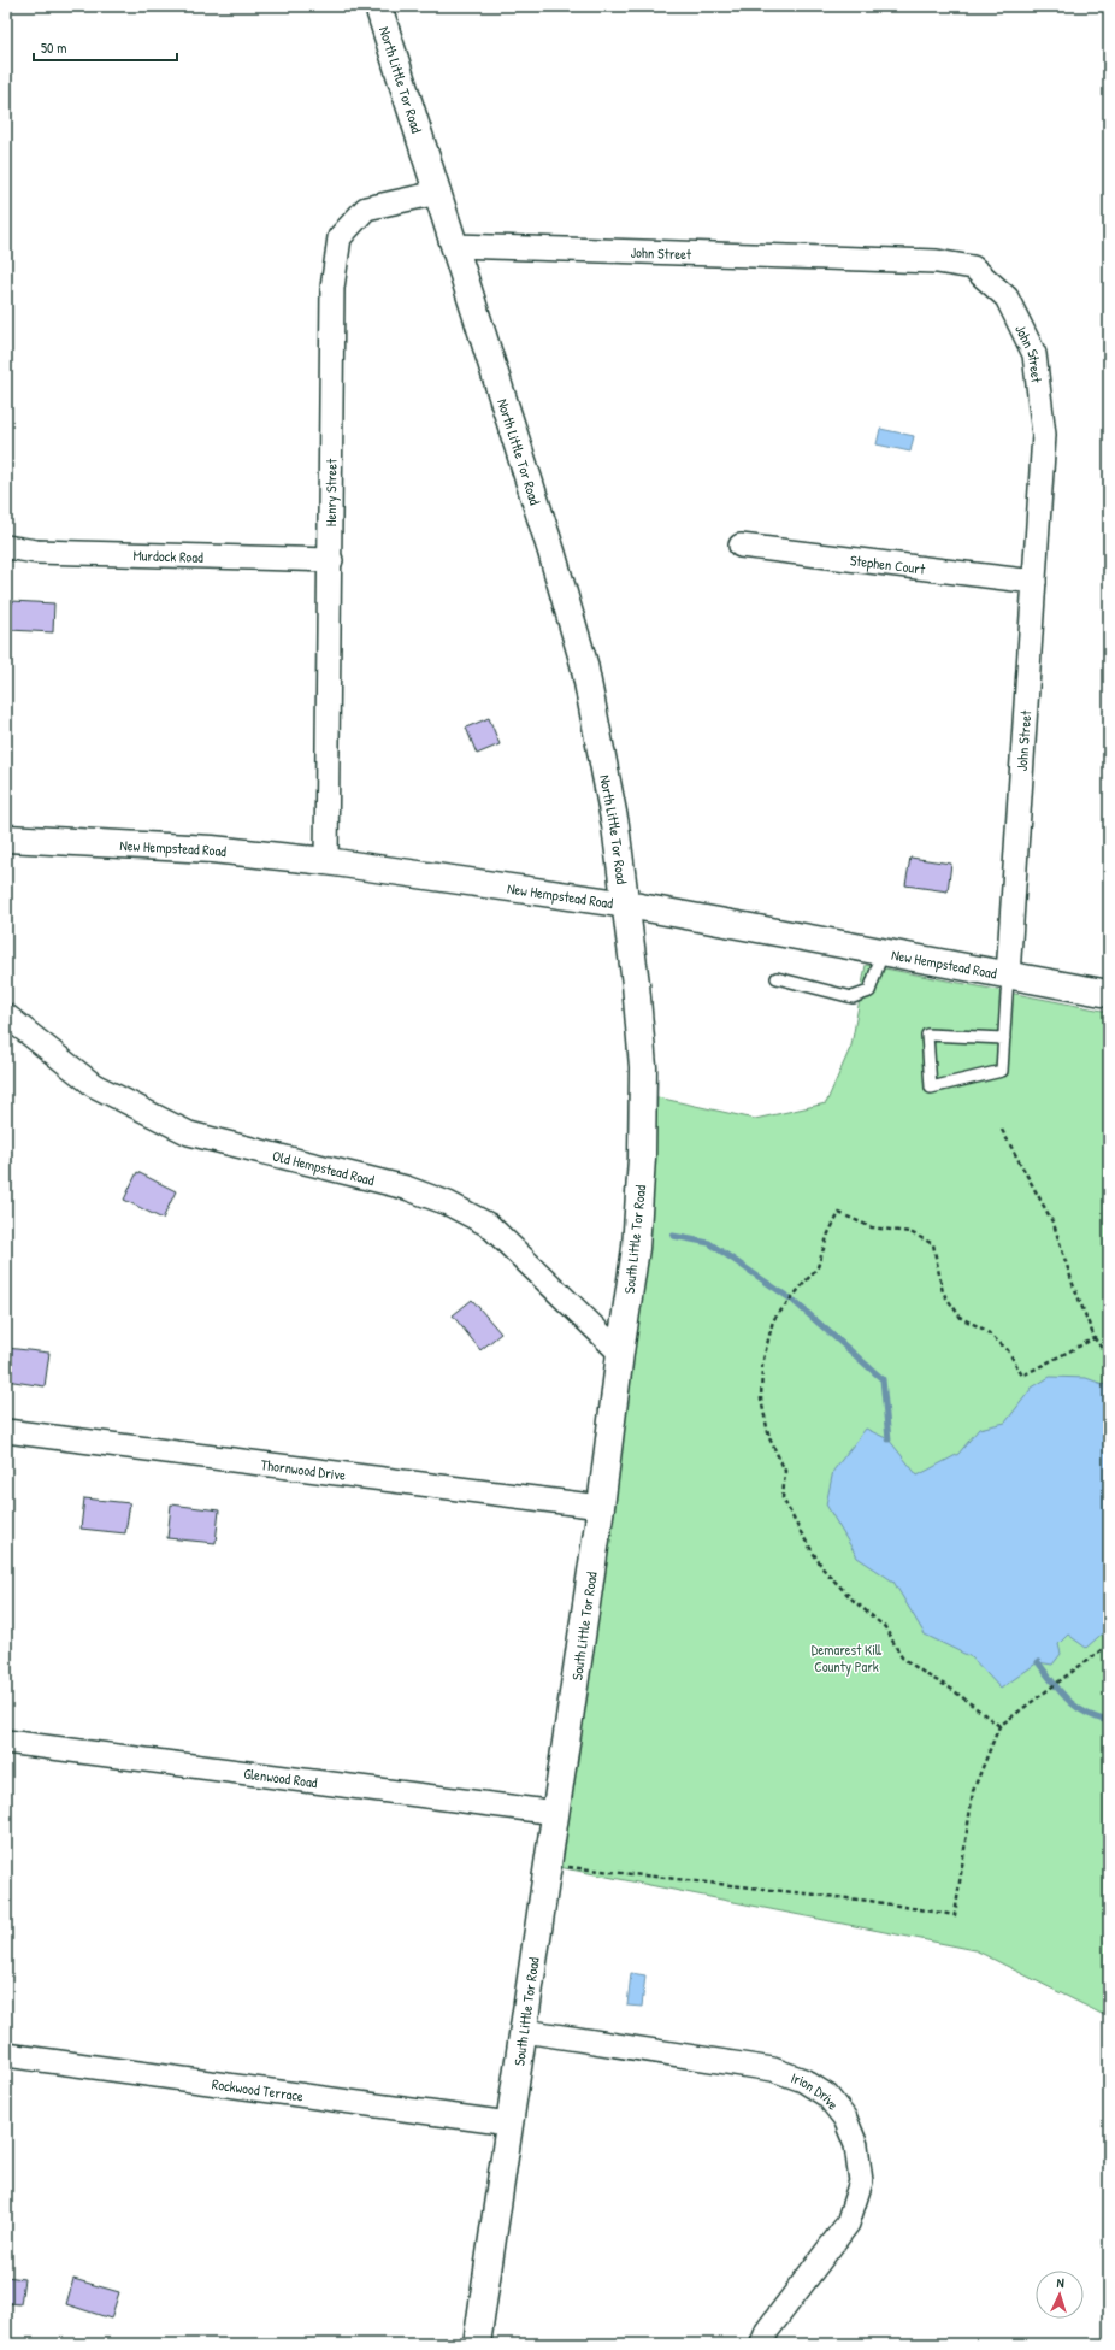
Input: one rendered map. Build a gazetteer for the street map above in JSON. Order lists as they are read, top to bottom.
{
  "streets": {
    "street": [
      "North Little Tor Road",
      "John Street",
      "Henry Street",
      "Murdock Road",
      "Stephen Court",
      "New Hempstead Road",
      "Old Hempstead Road",
      "South Little Tor Road",
      "Thornwood Drive",
      "Glenwood Road",
      "Rockwood Terrace",
      "Irion Drive"
    ]
  },
  "crossings": [
    ["North Little Tor Road", "John Street"],
    ["North Little Tor Road", "Henry Street"],
    ["North Little Tor Road", "New Hempstead Road"],
    ["North Little Tor Road", "South Little Tor Road"],
    ["John Street", "Stephen Court"],
    ["John Street", "New Hempstead Road"],
    ["Henry Street", "Murdock Road"],
    ["Henry Street", "New Hempstead Road"],
    ["New Hempstead Road", "South Little Tor Road"],
    ["Old Hempstead Road", "South Little Tor Road"],
    ["South Little Tor Road", "Thornwood Drive"],
    ["South Little Tor Road", "Glenwood Road"],
    ["South Little Tor Road", "Rockwood Terrace"],
    ["South Little Tor Road", "Irion Drive"]
  ],
  "parks": ["Demarest Kill County Park"],
  "scale_bar": "50 m",
  "north": "top"
}
